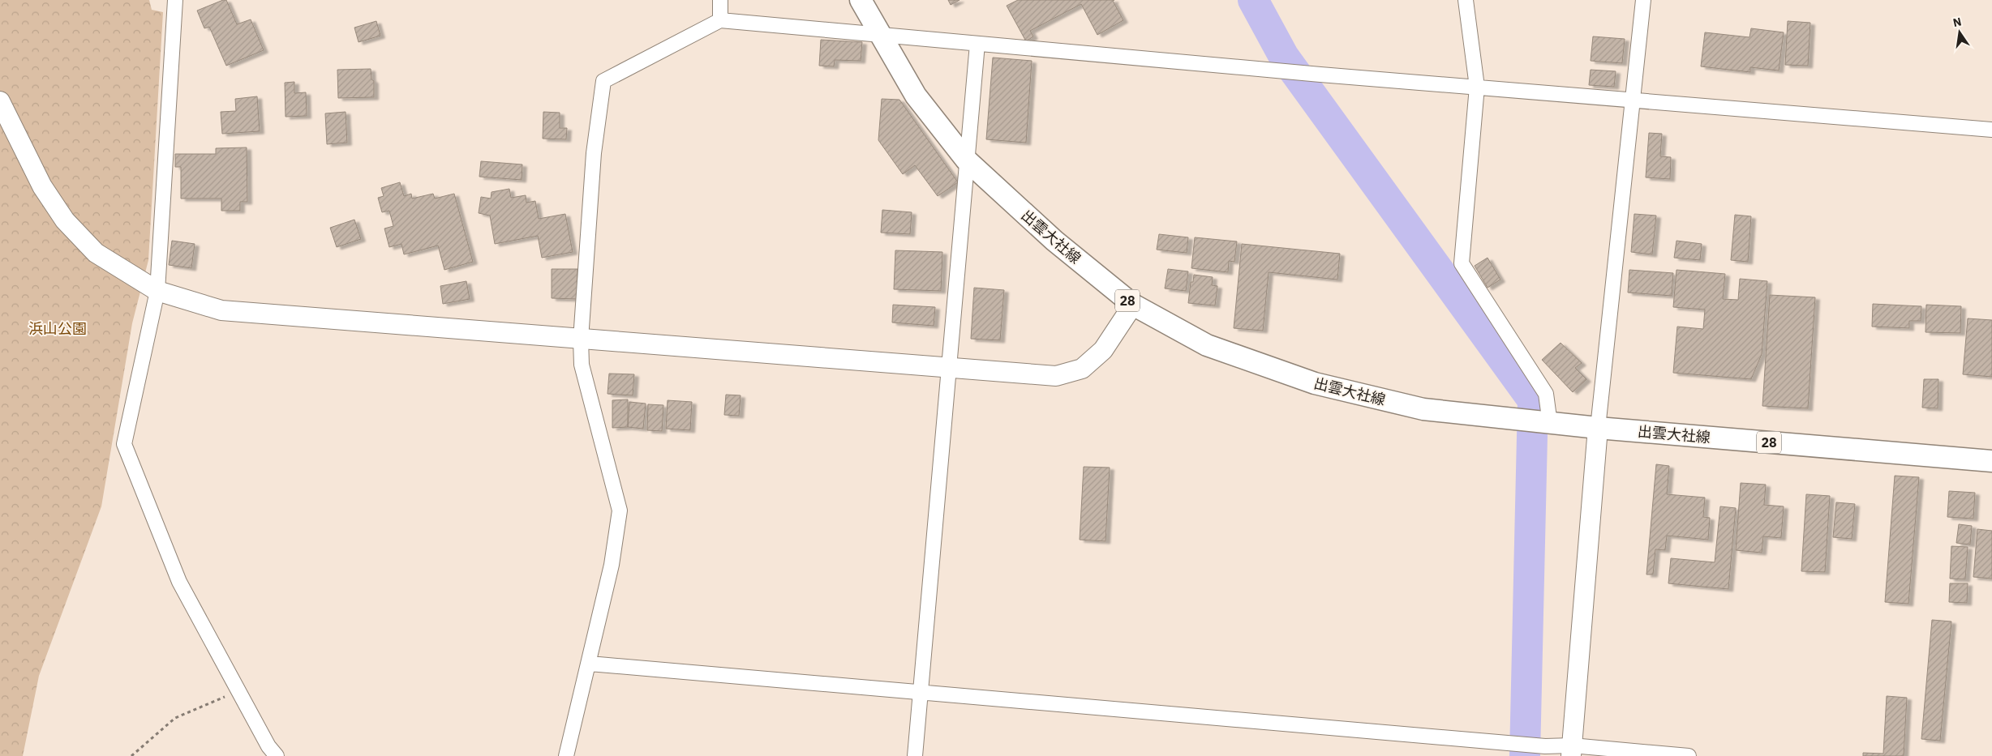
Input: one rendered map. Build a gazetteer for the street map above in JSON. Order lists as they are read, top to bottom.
{
  "streets": {
    "main road": ["出雲大社線", "28"]
  },
  "parks": ["浜山公園"],
  "north": "top"
}
